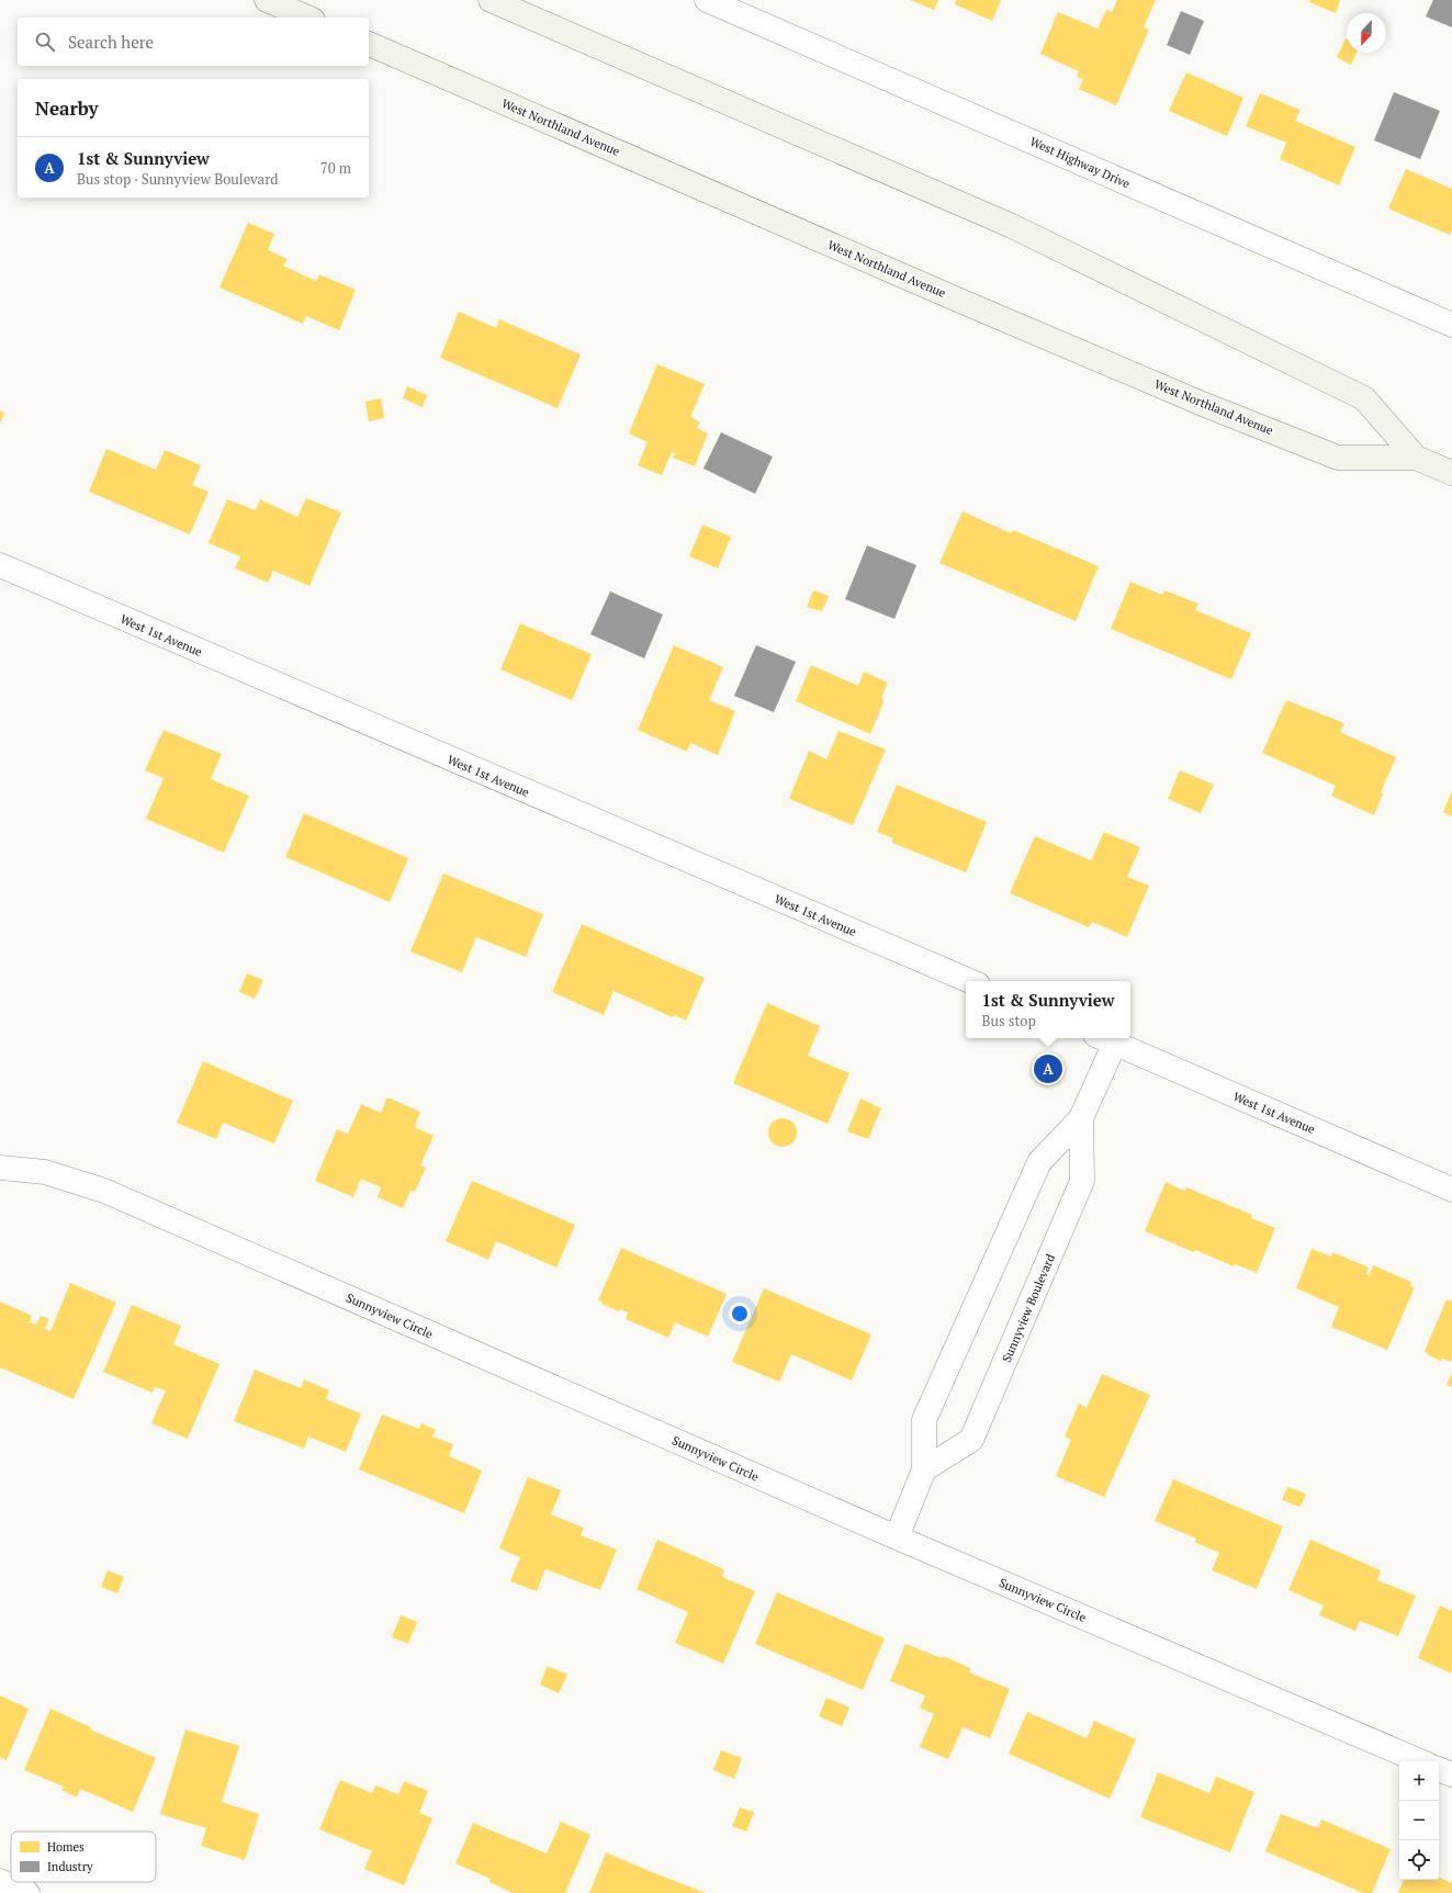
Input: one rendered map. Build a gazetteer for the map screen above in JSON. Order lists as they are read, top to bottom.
{
  "streets": {
    "main road": ["West Northland Avenue"],
    "street": [
      "West Highway Drive",
      "West 1st Avenue",
      "Sunnyview Boulevard",
      "Sunnyview Circle"
    ]
  },
  "crossings": [
    ["West 1st Avenue", "Sunnyview Boulevard"],
    ["Sunnyview Boulevard", "Sunnyview Circle"]
  ],
  "legend": ["Homes", "Industry"],
  "north": "bottom",
  "page": {
    "search": "Search here",
    "heading": "Nearby",
    "list": [
      {
        "mark": "A",
        "name": "1st & Sunnyview",
        "note": "Bus stop · Sunnyview Boulevard",
        "value": "70 m"
      }
    ],
    "popup": ["1st & Sunnyview", "Bus stop"],
    "pins": "A",
    "map_buttons": ["+", "−"]
  }
}
